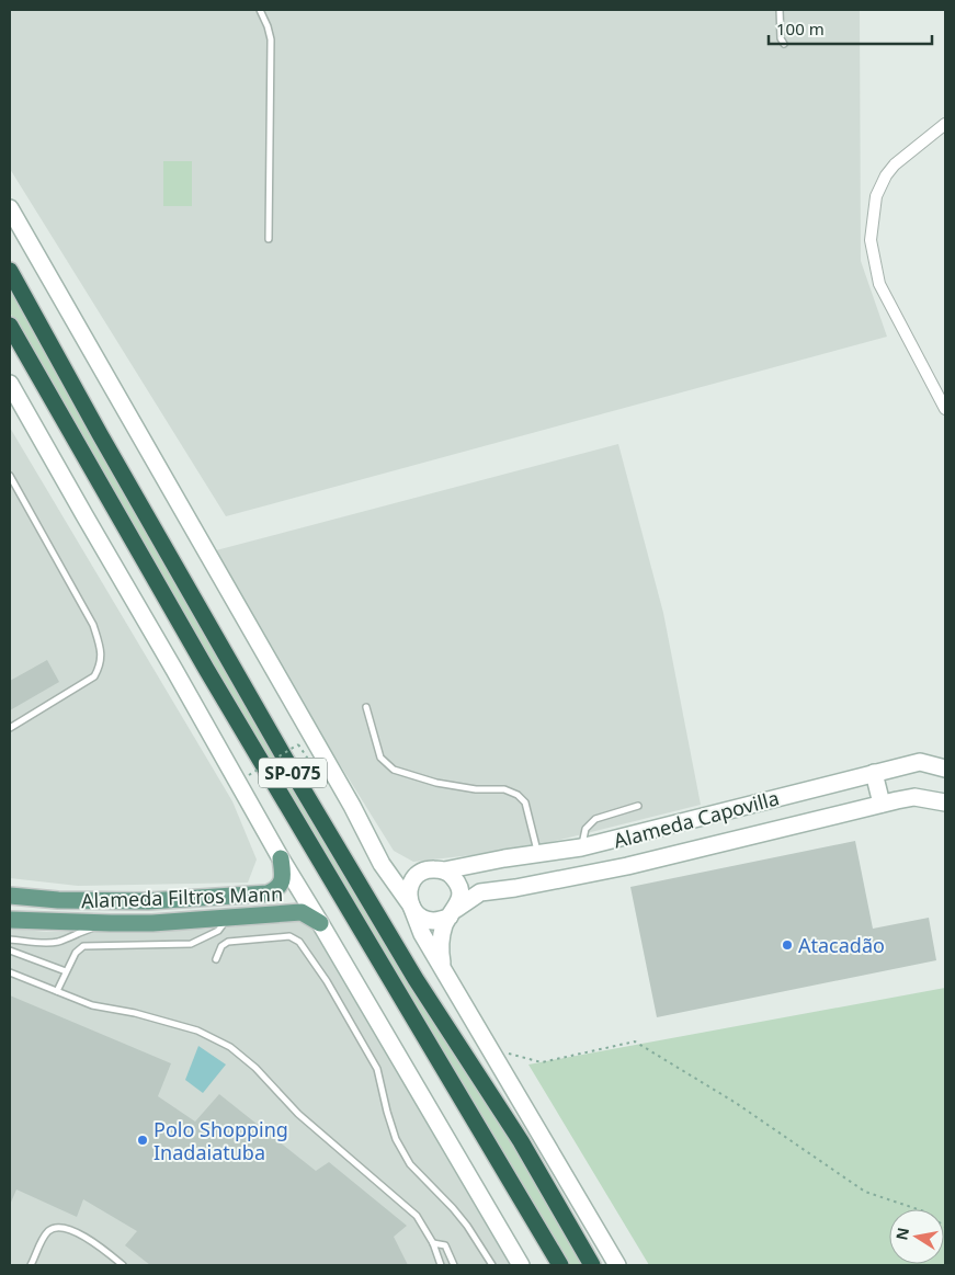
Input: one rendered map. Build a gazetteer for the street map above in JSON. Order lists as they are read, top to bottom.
{
  "streets": {
    "highway": ["SP-075"],
    "main road": ["Alameda Capovilla", "Alameda Filtros Mann"]
  },
  "places": ["Atacadão", "Polo Shopping Inadaiatuba"],
  "scale_bar": "100 m",
  "north": "left"
}
